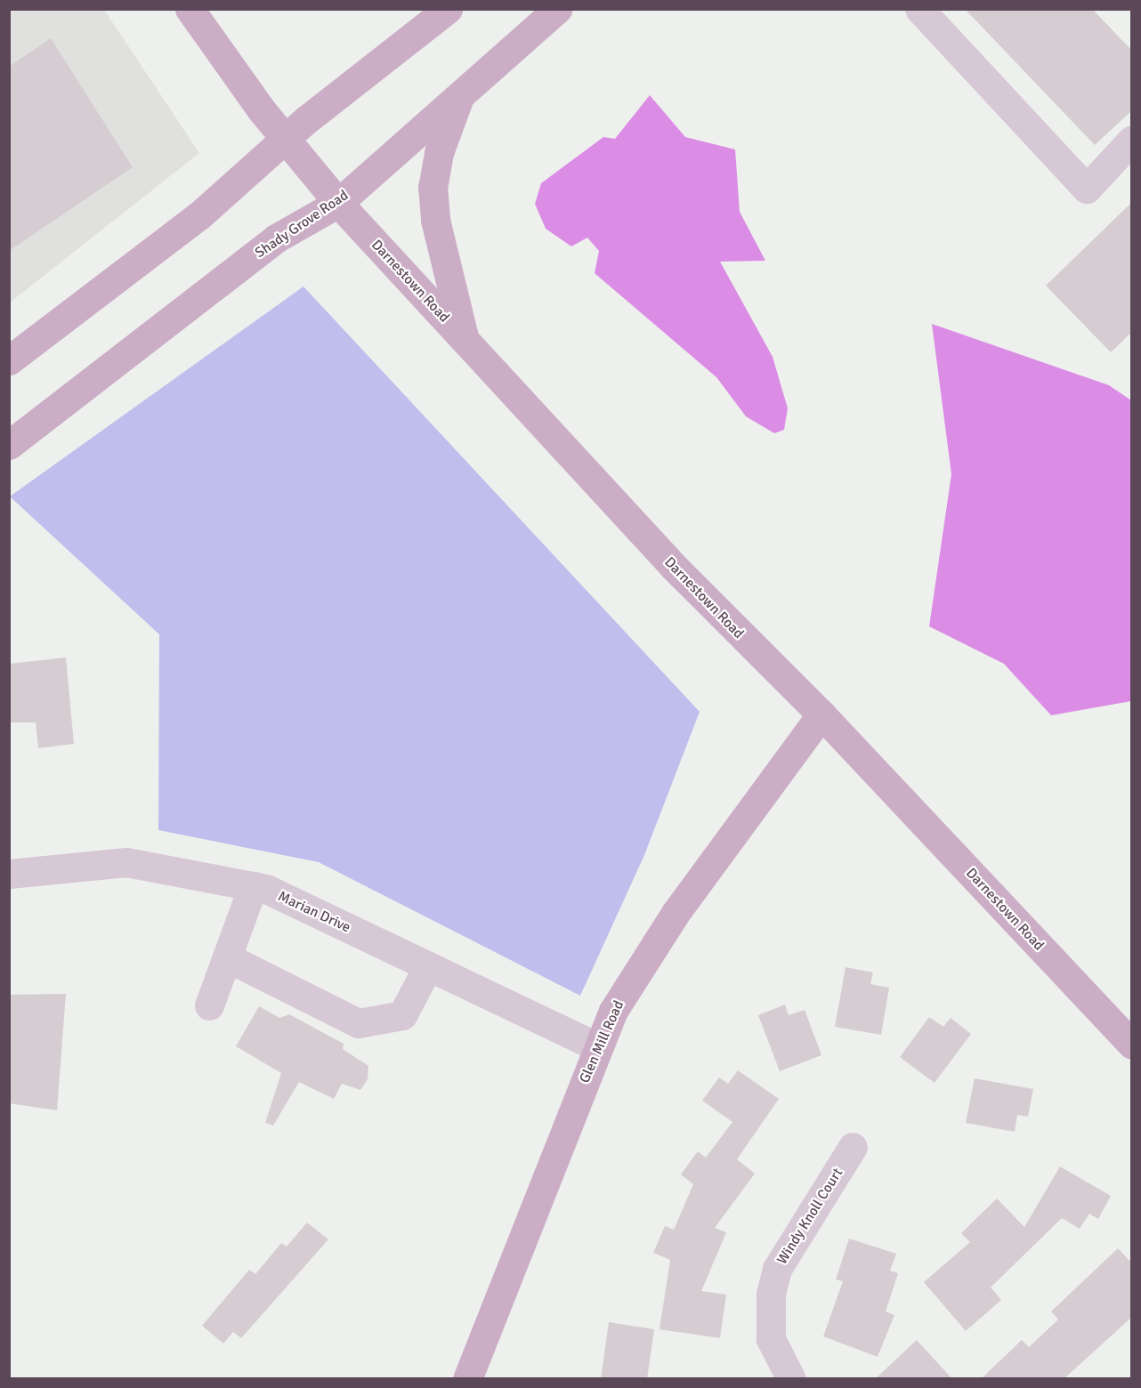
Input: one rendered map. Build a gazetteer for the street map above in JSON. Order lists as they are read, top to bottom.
{
  "streets": {
    "main road": ["Shady Grove Road", "Darnestown Road", "Glen Mill Road"],
    "street": ["Marian Drive", "Windy Knoll Court"]
  },
  "crossings": [
    ["Shady Grove Road", "Darnestown Road"],
    ["Darnestown Road", "Glen Mill Road"],
    ["Marian Drive", "Glen Mill Road"]
  ]
}
